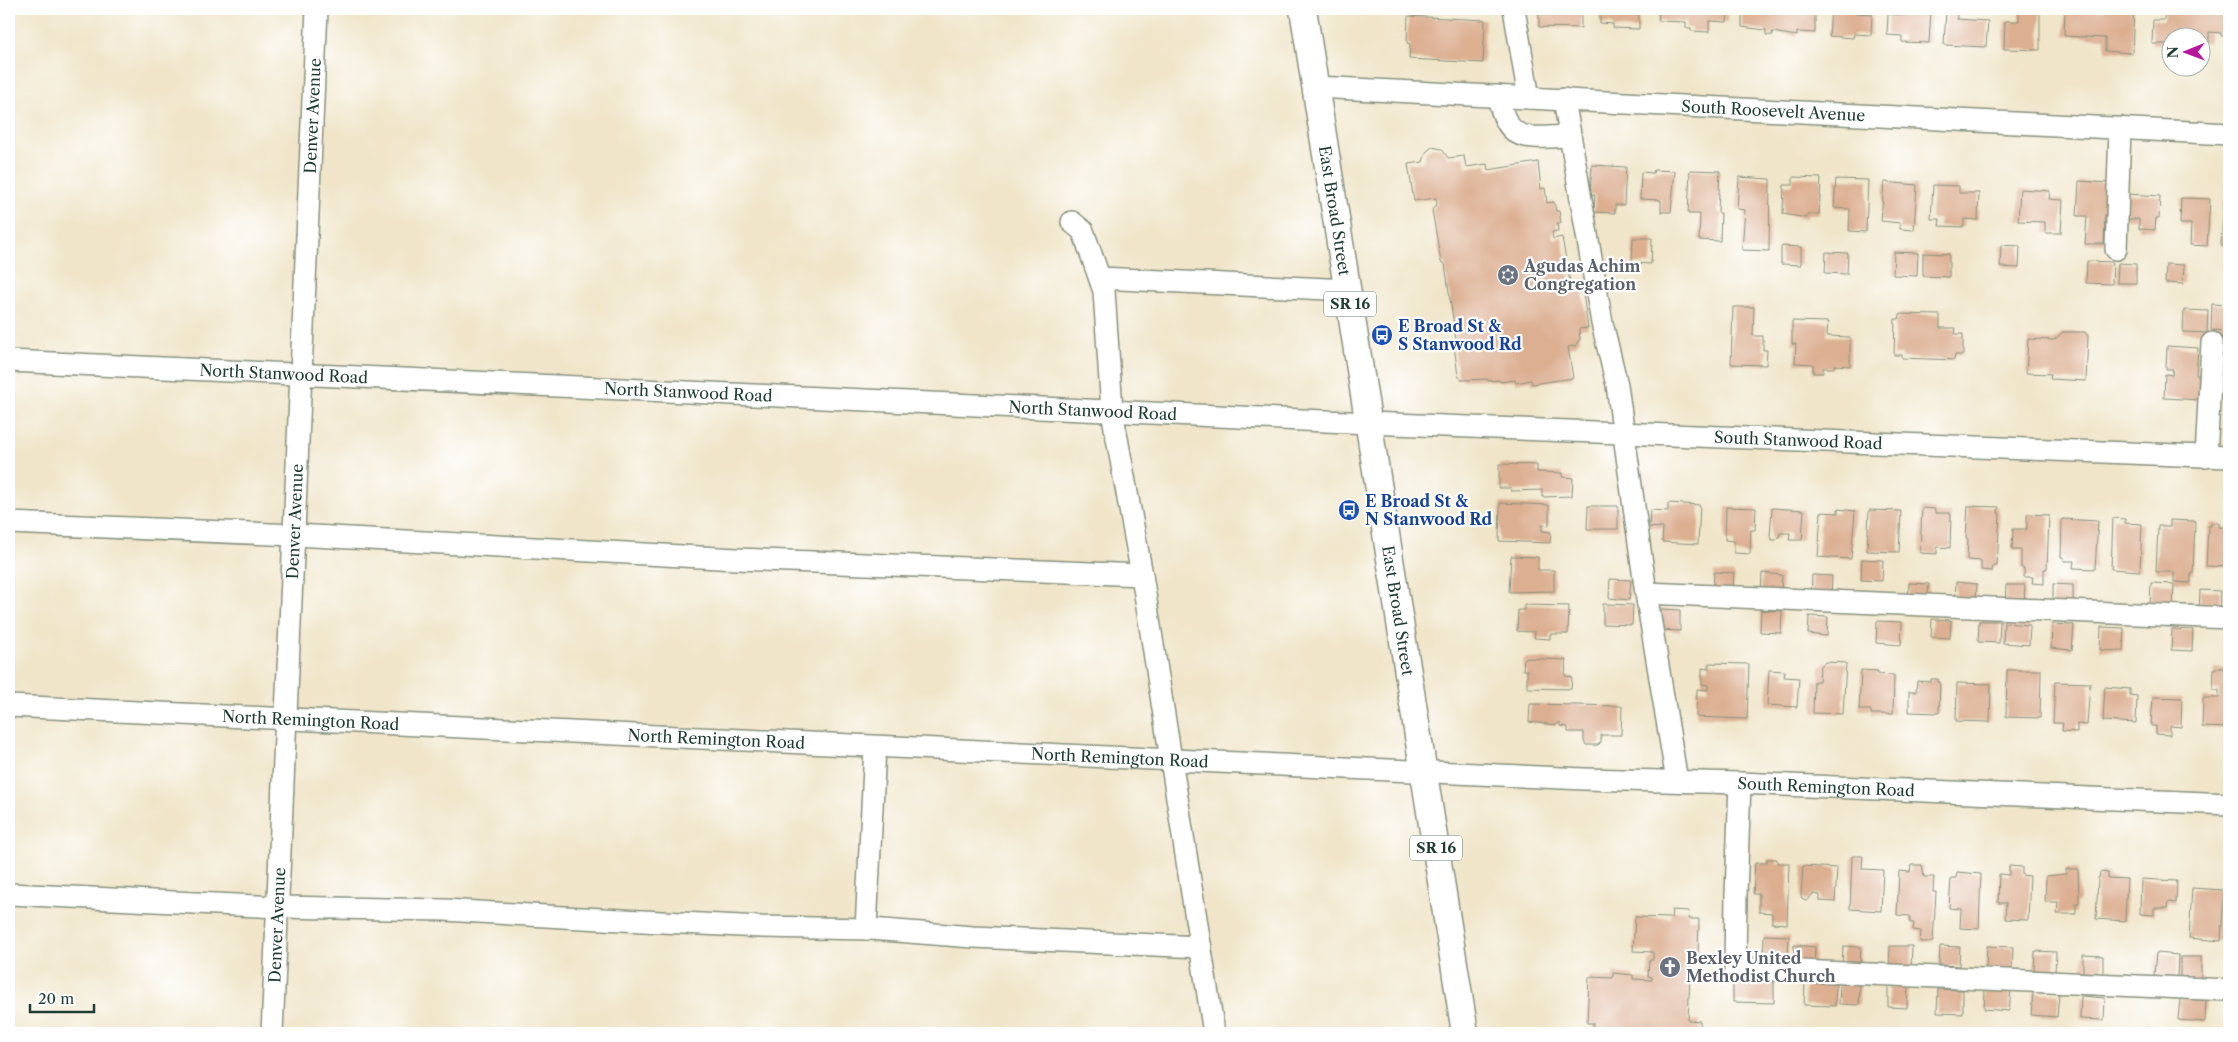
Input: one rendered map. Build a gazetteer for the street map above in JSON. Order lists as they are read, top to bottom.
{
  "streets": {
    "main road": ["East Broad Street", "SR 16"],
    "street": [
      "South Roosevelt Avenue",
      "Denver Avenue",
      "North Stanwood Road",
      "South Stanwood Road",
      "North Remington Road",
      "South Remington Road"
    ]
  },
  "crossings": [
    ["South Roosevelt Avenue", "East Broad Street"],
    ["Denver Avenue", "North Stanwood Road"],
    ["Denver Avenue", "North Remington Road"],
    ["East Broad Street", "North Stanwood Road"],
    ["East Broad Street", "South Stanwood Road"],
    ["East Broad Street", "North Remington Road"],
    ["East Broad Street", "South Remington Road"],
    ["North Stanwood Road", "South Stanwood Road"],
    ["North Remington Road", "South Remington Road"]
  ],
  "places": {
    "synagogue": ["Agudas Achim Congregation"],
    "bus stop": ["E Broad St & S Stanwood Rd", "E Broad St & N Stanwood Rd"],
    "church": ["Bexley United Methodist Church"]
  },
  "scale_bar": "20 m",
  "north": "left"
}
